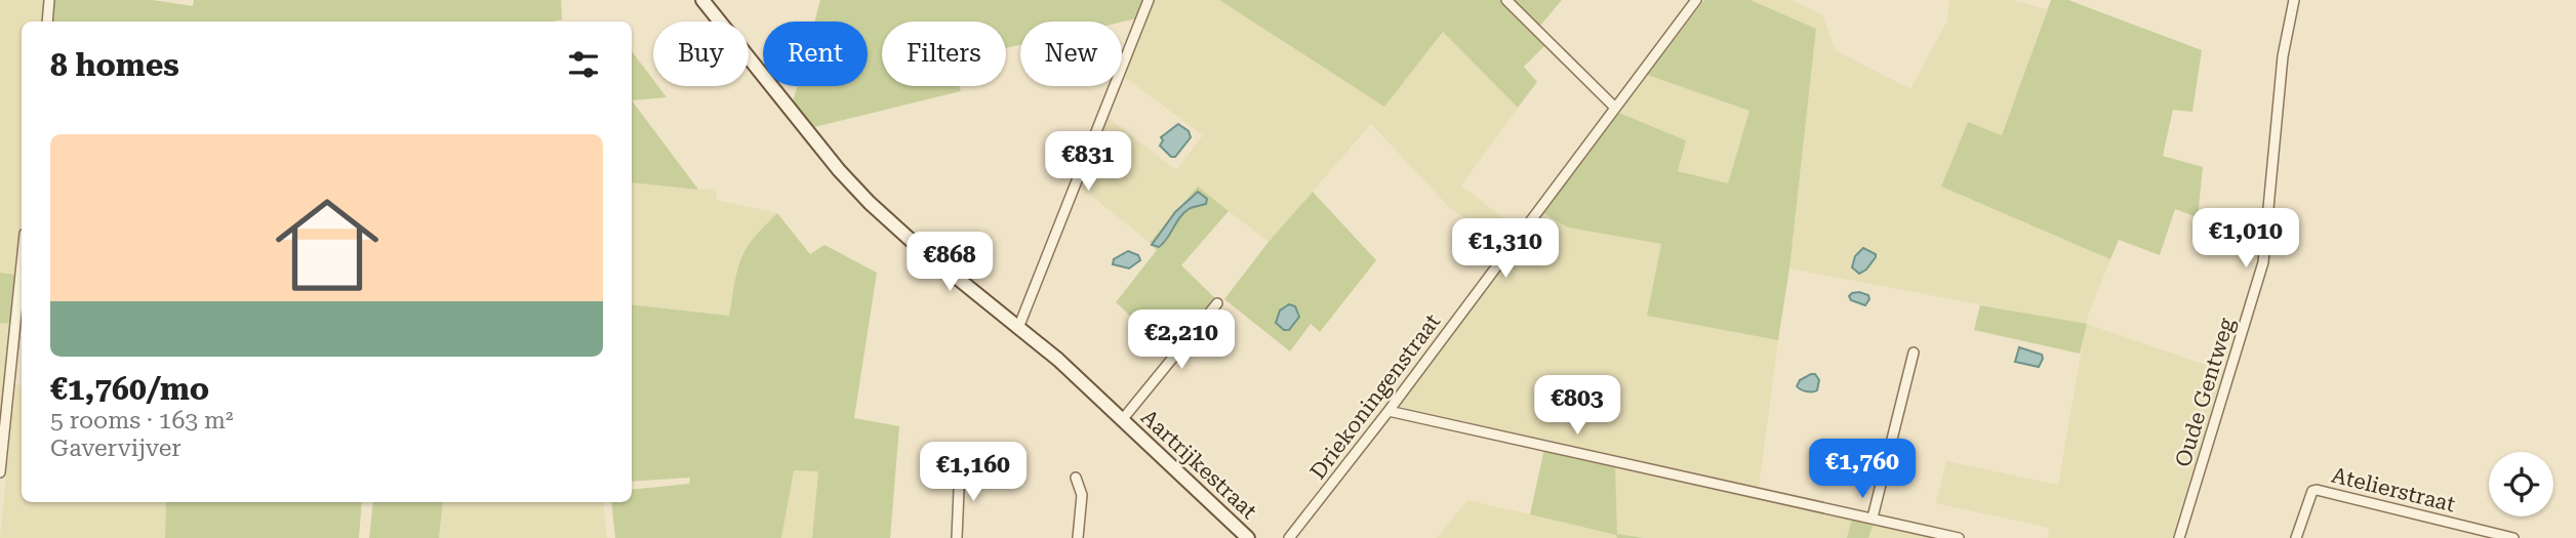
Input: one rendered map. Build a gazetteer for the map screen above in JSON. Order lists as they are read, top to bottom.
{
  "streets": {
    "street": [
      "Oude Gentweg",
      "Driekoningenstraat",
      "Aartrijkestraat",
      "Atelierstraat"
    ]
  },
  "page": {
    "chip": [
      "Buy",
      "Rent",
      "Filters",
      "New"
    ],
    "heading": "8 homes",
    "list": [
      {
        "name": "€1,760/mo",
        "note": "5 rooms · 163 m² · Gavervijver"
      }
    ],
    "price": [
      "€831",
      "€1,010",
      "€1,310",
      "€868",
      "€2,210",
      "€803",
      "€1,760",
      "€1,160"
    ]
  }
}
